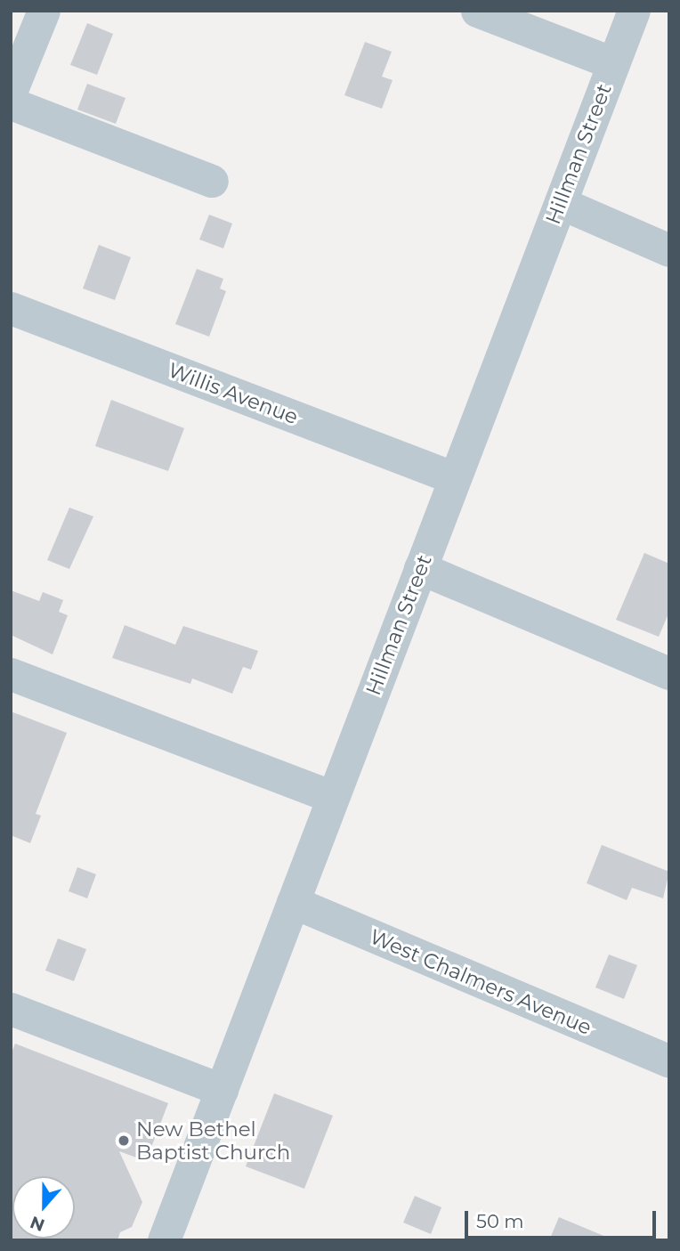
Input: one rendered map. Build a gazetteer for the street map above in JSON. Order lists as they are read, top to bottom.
{
  "streets": {
    "street": ["Hillman Street", "Willis Avenue", "West Chalmers Avenue"]
  },
  "crossings": [
    ["Hillman Street", "Willis Avenue"],
    ["Hillman Street", "West Chalmers Avenue"]
  ],
  "places": ["New Bethel Baptist Church"],
  "scale_bar": "50 m",
  "north": "bottom"
}
